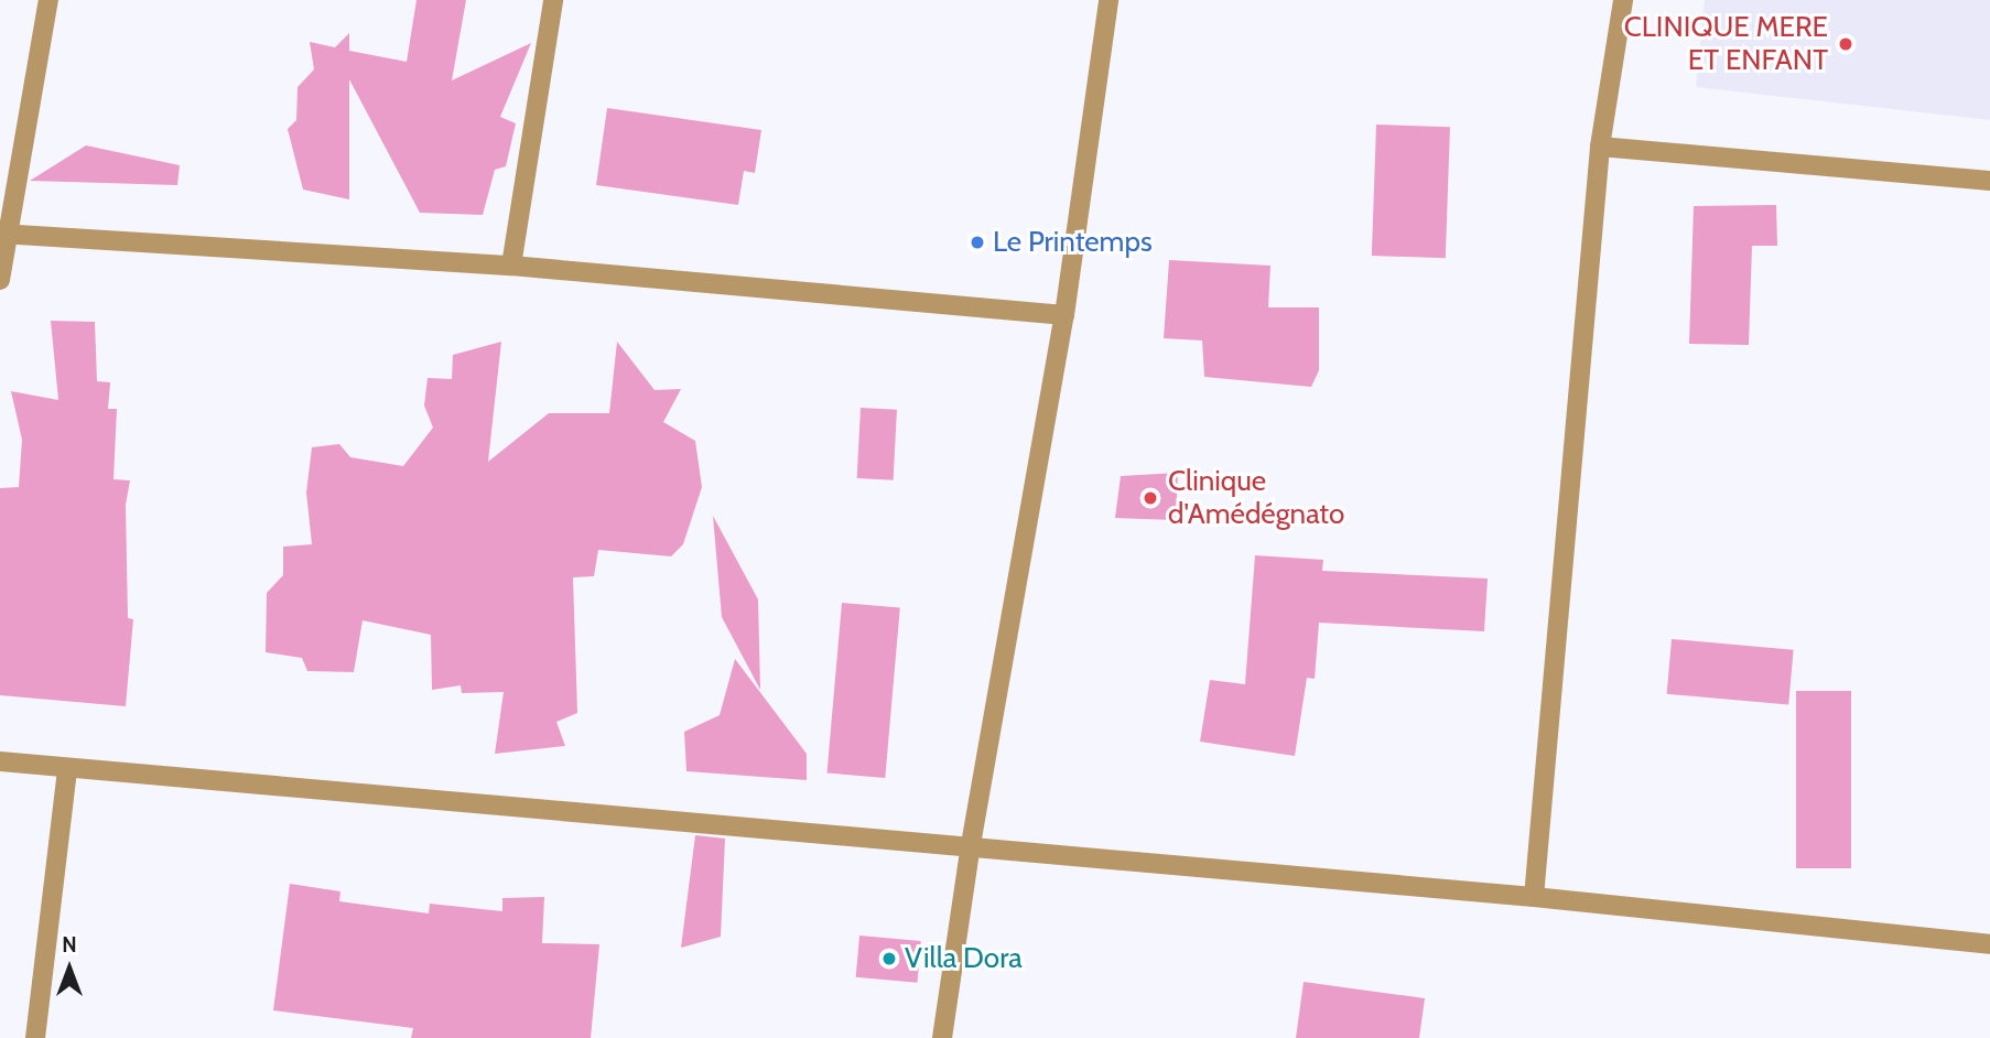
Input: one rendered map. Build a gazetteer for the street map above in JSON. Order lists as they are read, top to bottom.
{
  "places": [
    "CLINIQUE MERE ET ENFANT",
    "Le Printemps",
    "Clinique d'Amédégnato",
    "Villa Dora"
  ],
  "north": "top"
}
